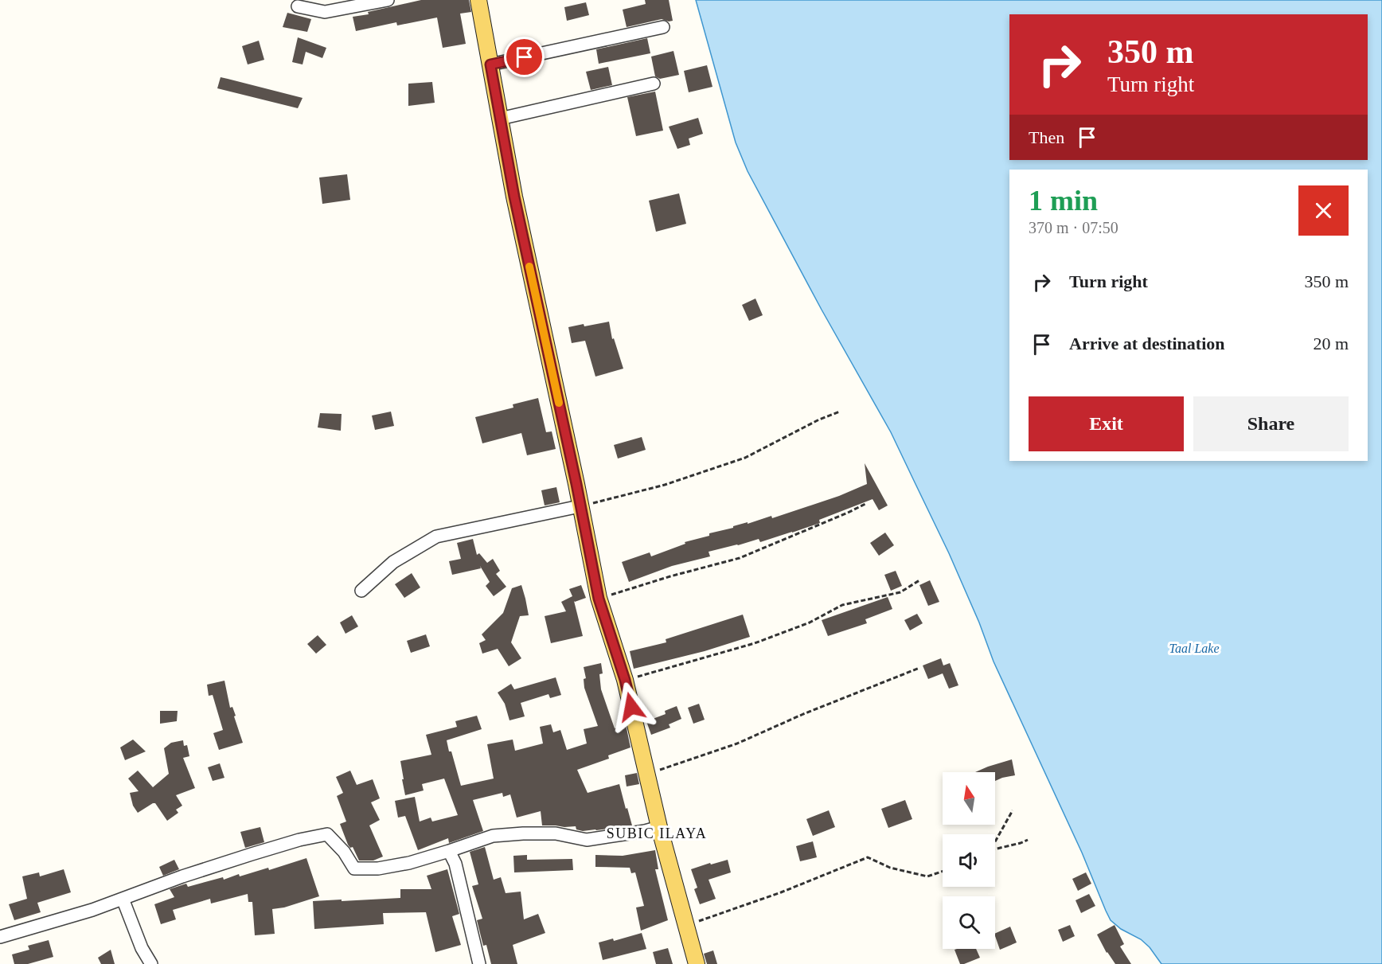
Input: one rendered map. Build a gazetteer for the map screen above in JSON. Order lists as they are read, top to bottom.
{
  "districts": ["SUBIC ILAYA"],
  "water": ["Taal Lake"],
  "north": "top",
  "page": {
    "turn": ["350 m", "Turn right"],
    "then": "Then",
    "heading": ["1 min", "370 m · 07:50"],
    "list": [
      {
        "name": "Turn right",
        "value": "350 m"
      },
      {
        "name": "Arrive at destination",
        "value": "20 m"
      }
    ],
    "buttons": ["Exit", "Share"]
  }
}
